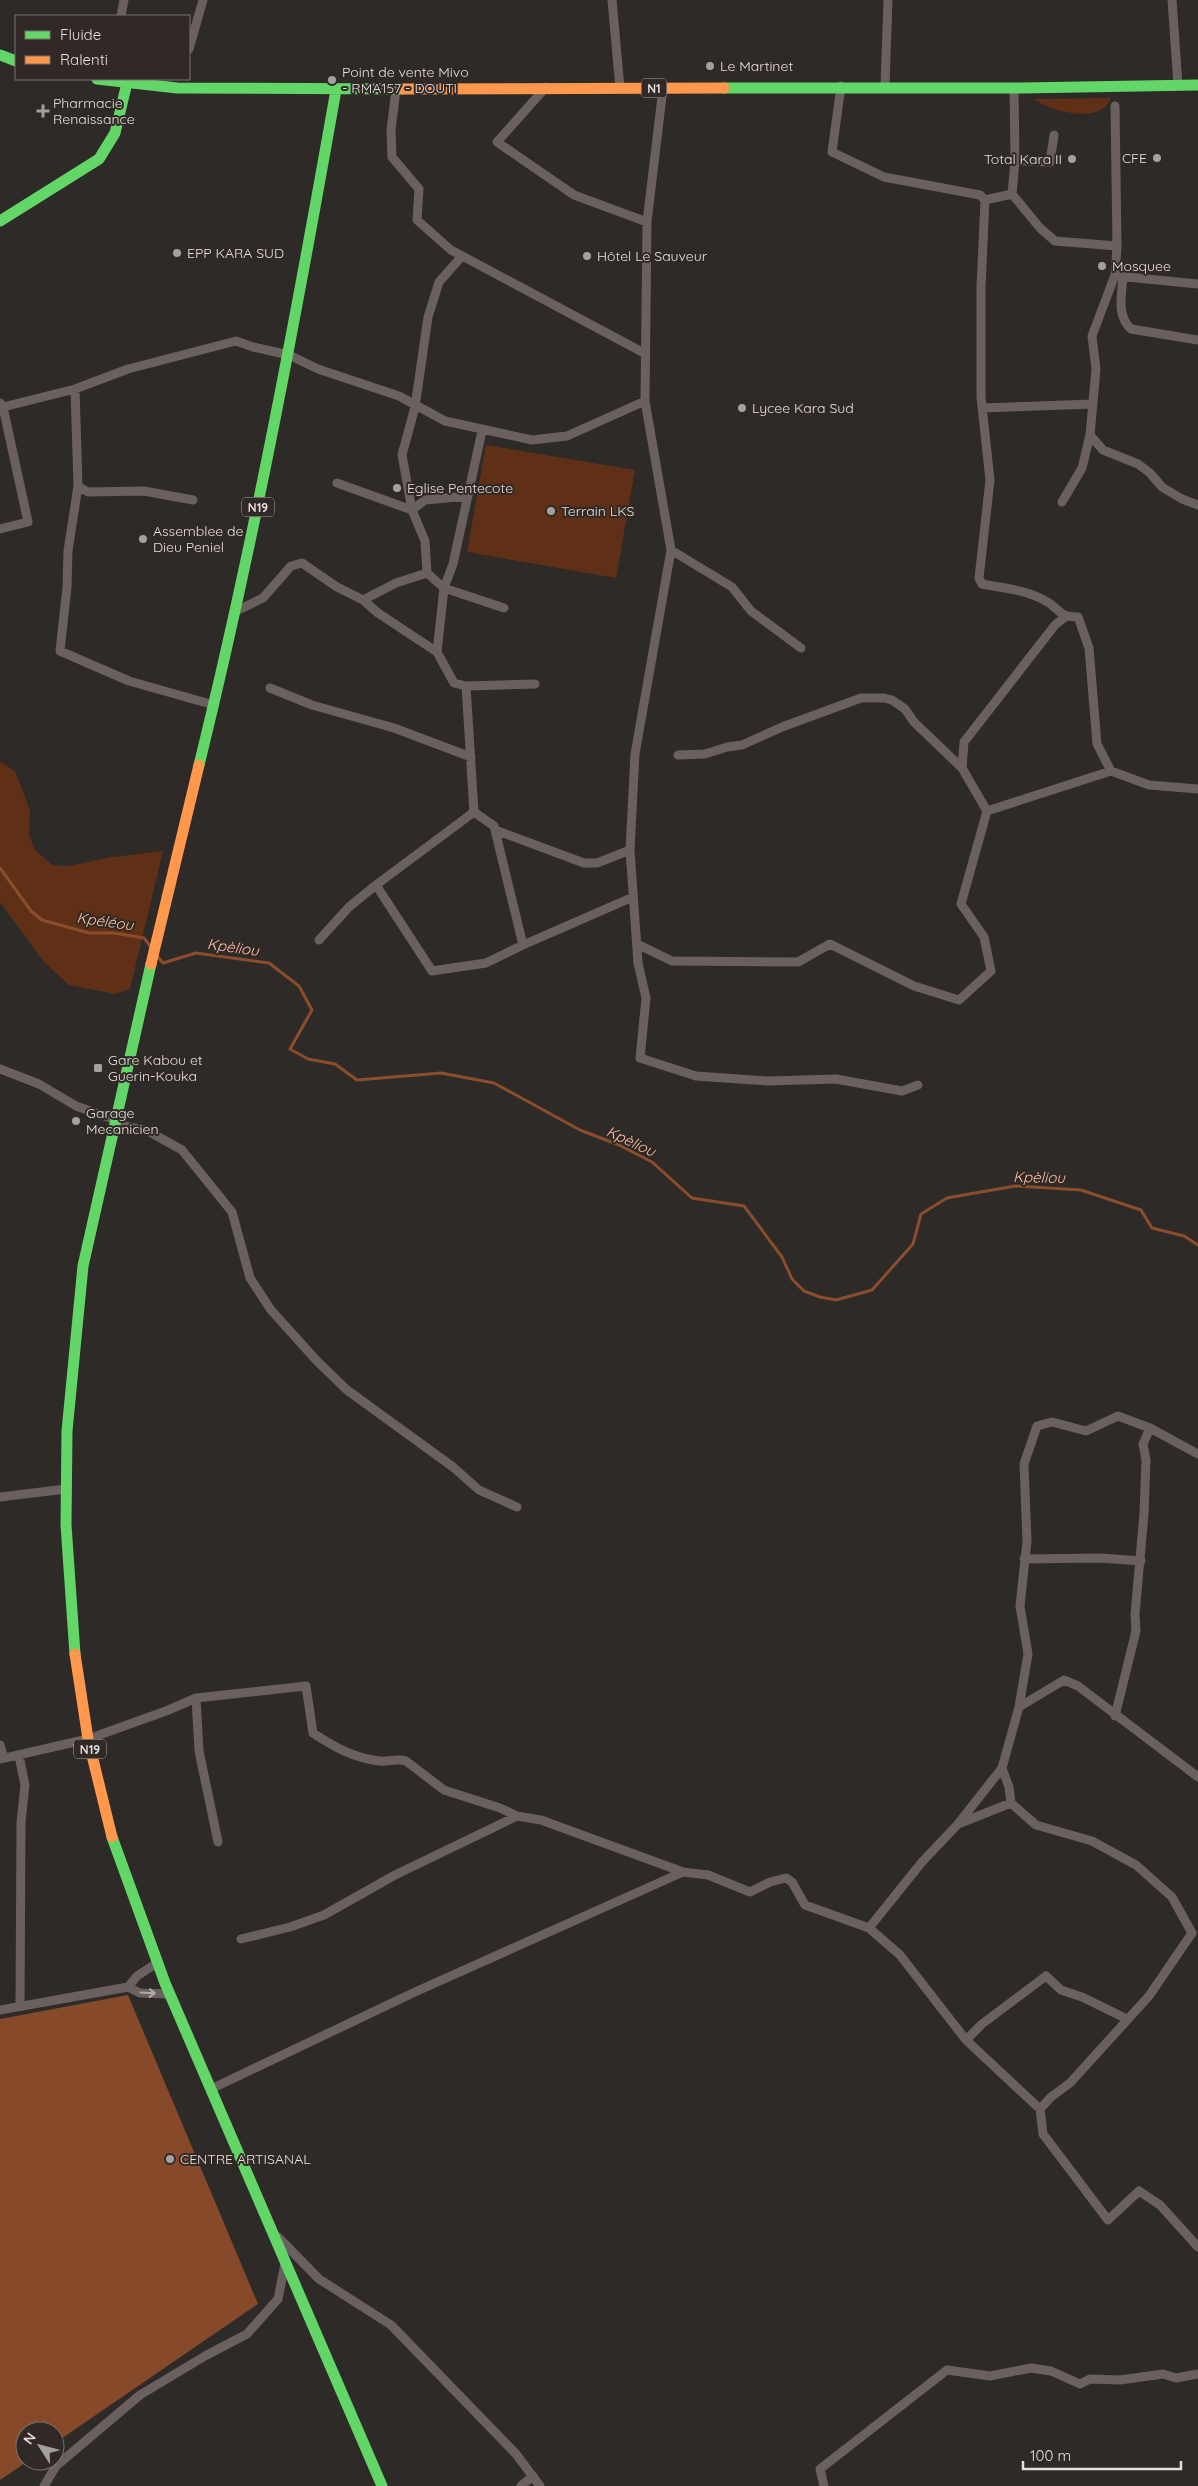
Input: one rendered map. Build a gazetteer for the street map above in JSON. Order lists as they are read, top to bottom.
{
  "streets": {
    "main road": ["N1", "N19"]
  },
  "crossings": [
    ["N1", "N19"]
  ],
  "water": ["Kpéléou", "Kpèliou"],
  "places": {
    "other": [
      "Le Martinet",
      "Point de vente Mivo - RMA157 - DOUTI",
      "CFE",
      "Total Kara II",
      "EPP KARA SUD",
      "Hôtel Le Sauveur",
      "Mosquee",
      "Lycee Kara Sud",
      "Eglise Pentecote",
      "Terrain LKS",
      "Assemblee de Dieu Peniel",
      "Garage Mecanicien",
      "CENTRE ARTISANAL"
    ],
    "health": ["Pharmacie Renaissance"],
    "transit": ["Gare Kabou et Guerin-Kouka"]
  },
  "legend": ["Fluide", "Ralenti"],
  "scale_bar": "100 m",
  "north": "top left"
}
